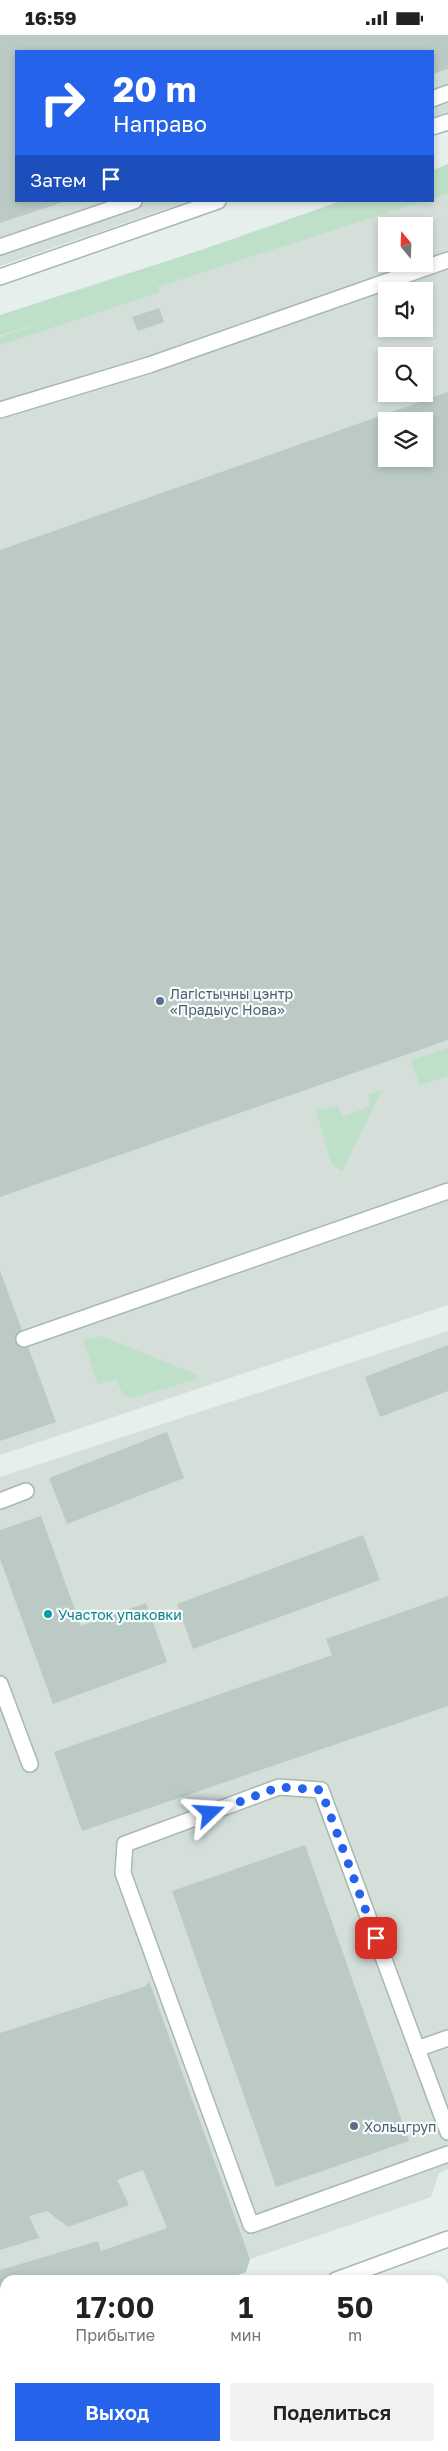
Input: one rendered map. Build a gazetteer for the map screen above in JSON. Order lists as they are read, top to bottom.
{
  "places": ["Лагістычны цэнтр «Прадыус Нова»", "Участок упаковки", "Хольцгруп"],
  "north": "top",
  "page": {
    "status": "16:59",
    "turn": ["20 m", "Направо"],
    "then": "Затем",
    "eta": [
      "17:00",
      "Прибытие",
      "1",
      "мин",
      "50",
      "m"
    ],
    "buttons": ["Выход", "Поделиться"]
  }
}
